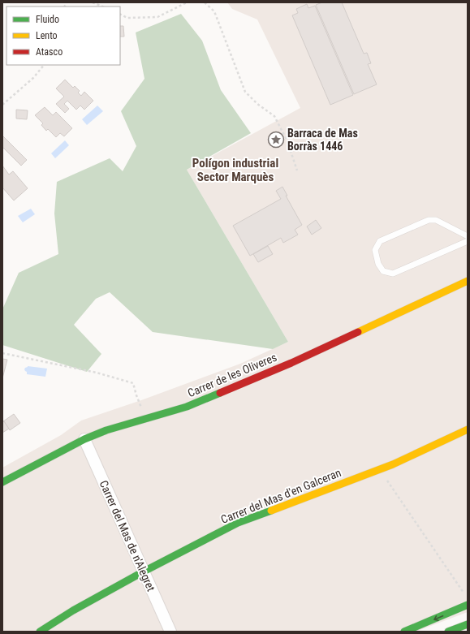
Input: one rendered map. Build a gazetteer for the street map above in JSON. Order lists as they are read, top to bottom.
{
  "streets": {
    "main road": ["Carrer de les Oliveres", "Carrer del Mas d'en Galceran"],
    "street": ["Carrer del Mas de n'Alegret"]
  },
  "crossings": [
    ["Carrer de les Oliveres", "Carrer del Mas de n'Alegret"],
    ["Carrer del Mas d'en Galceran", "Carrer del Mas de n'Alegret"]
  ],
  "districts": ["Polígon industrial Sector Marquès"],
  "places": {
    "place": ["Barraca de Mas Borràs 1446"]
  },
  "legend": ["Fluido", "Lento", "Atasco"]
}
